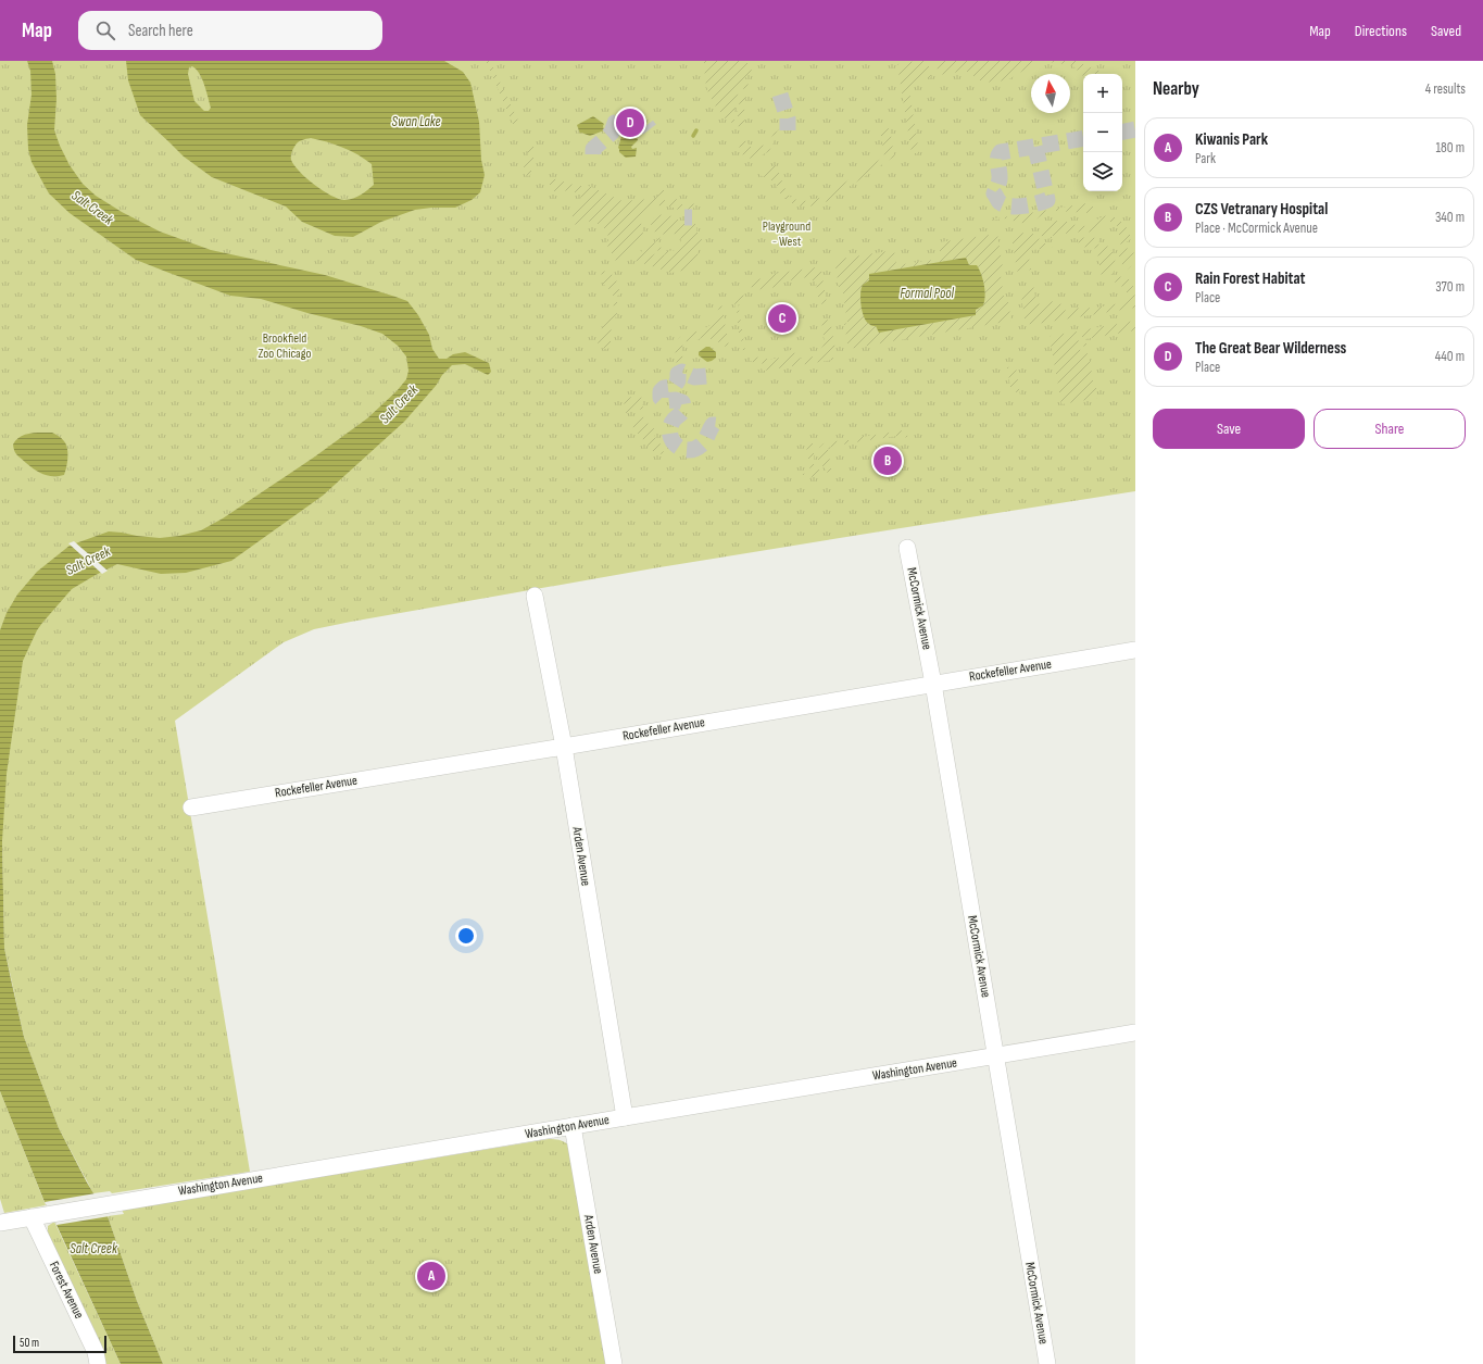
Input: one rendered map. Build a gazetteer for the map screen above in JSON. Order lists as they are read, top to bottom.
{
  "streets": {
    "street": [
      "McCormick Avenue",
      "Rockefeller Avenue",
      "Arden Avenue",
      "Washington Avenue",
      "Forest Avenue"
    ]
  },
  "crossings": [
    ["McCormick Avenue", "Rockefeller Avenue"],
    ["McCormick Avenue", "Washington Avenue"],
    ["Rockefeller Avenue", "Arden Avenue"],
    ["Arden Avenue", "Washington Avenue"],
    ["Washington Avenue", "Forest Avenue"]
  ],
  "water": ["Swan Lake", "Salt Creek", "Formal Pool"],
  "parks": ["Playground - West", "Brookfield Zoo Chicago"],
  "scale_bar": "50 m",
  "north": "top",
  "page": {
    "header": "Map",
    "search": "Search here",
    "nav": ["Map", "Directions", "Saved"],
    "heading": ["Nearby", "4 results"],
    "map_buttons": ["+", "−"],
    "pins": [
      "D",
      "C",
      "B",
      "A"
    ],
    "list": [
      {
        "mark": "A",
        "name": "Kiwanis Park",
        "note": "Park",
        "value": "180 m"
      },
      {
        "mark": "B",
        "name": "CZS Vetranary Hospital",
        "note": "Place · McCormick Avenue",
        "value": "340 m"
      },
      {
        "mark": "C",
        "name": "Rain Forest Habitat",
        "note": "Place",
        "value": "370 m"
      },
      {
        "mark": "D",
        "name": "The Great Bear Wilderness",
        "note": "Place",
        "value": "440 m"
      }
    ],
    "buttons": ["Save", "Share"],
    "scale": "50 m"
  }
}
